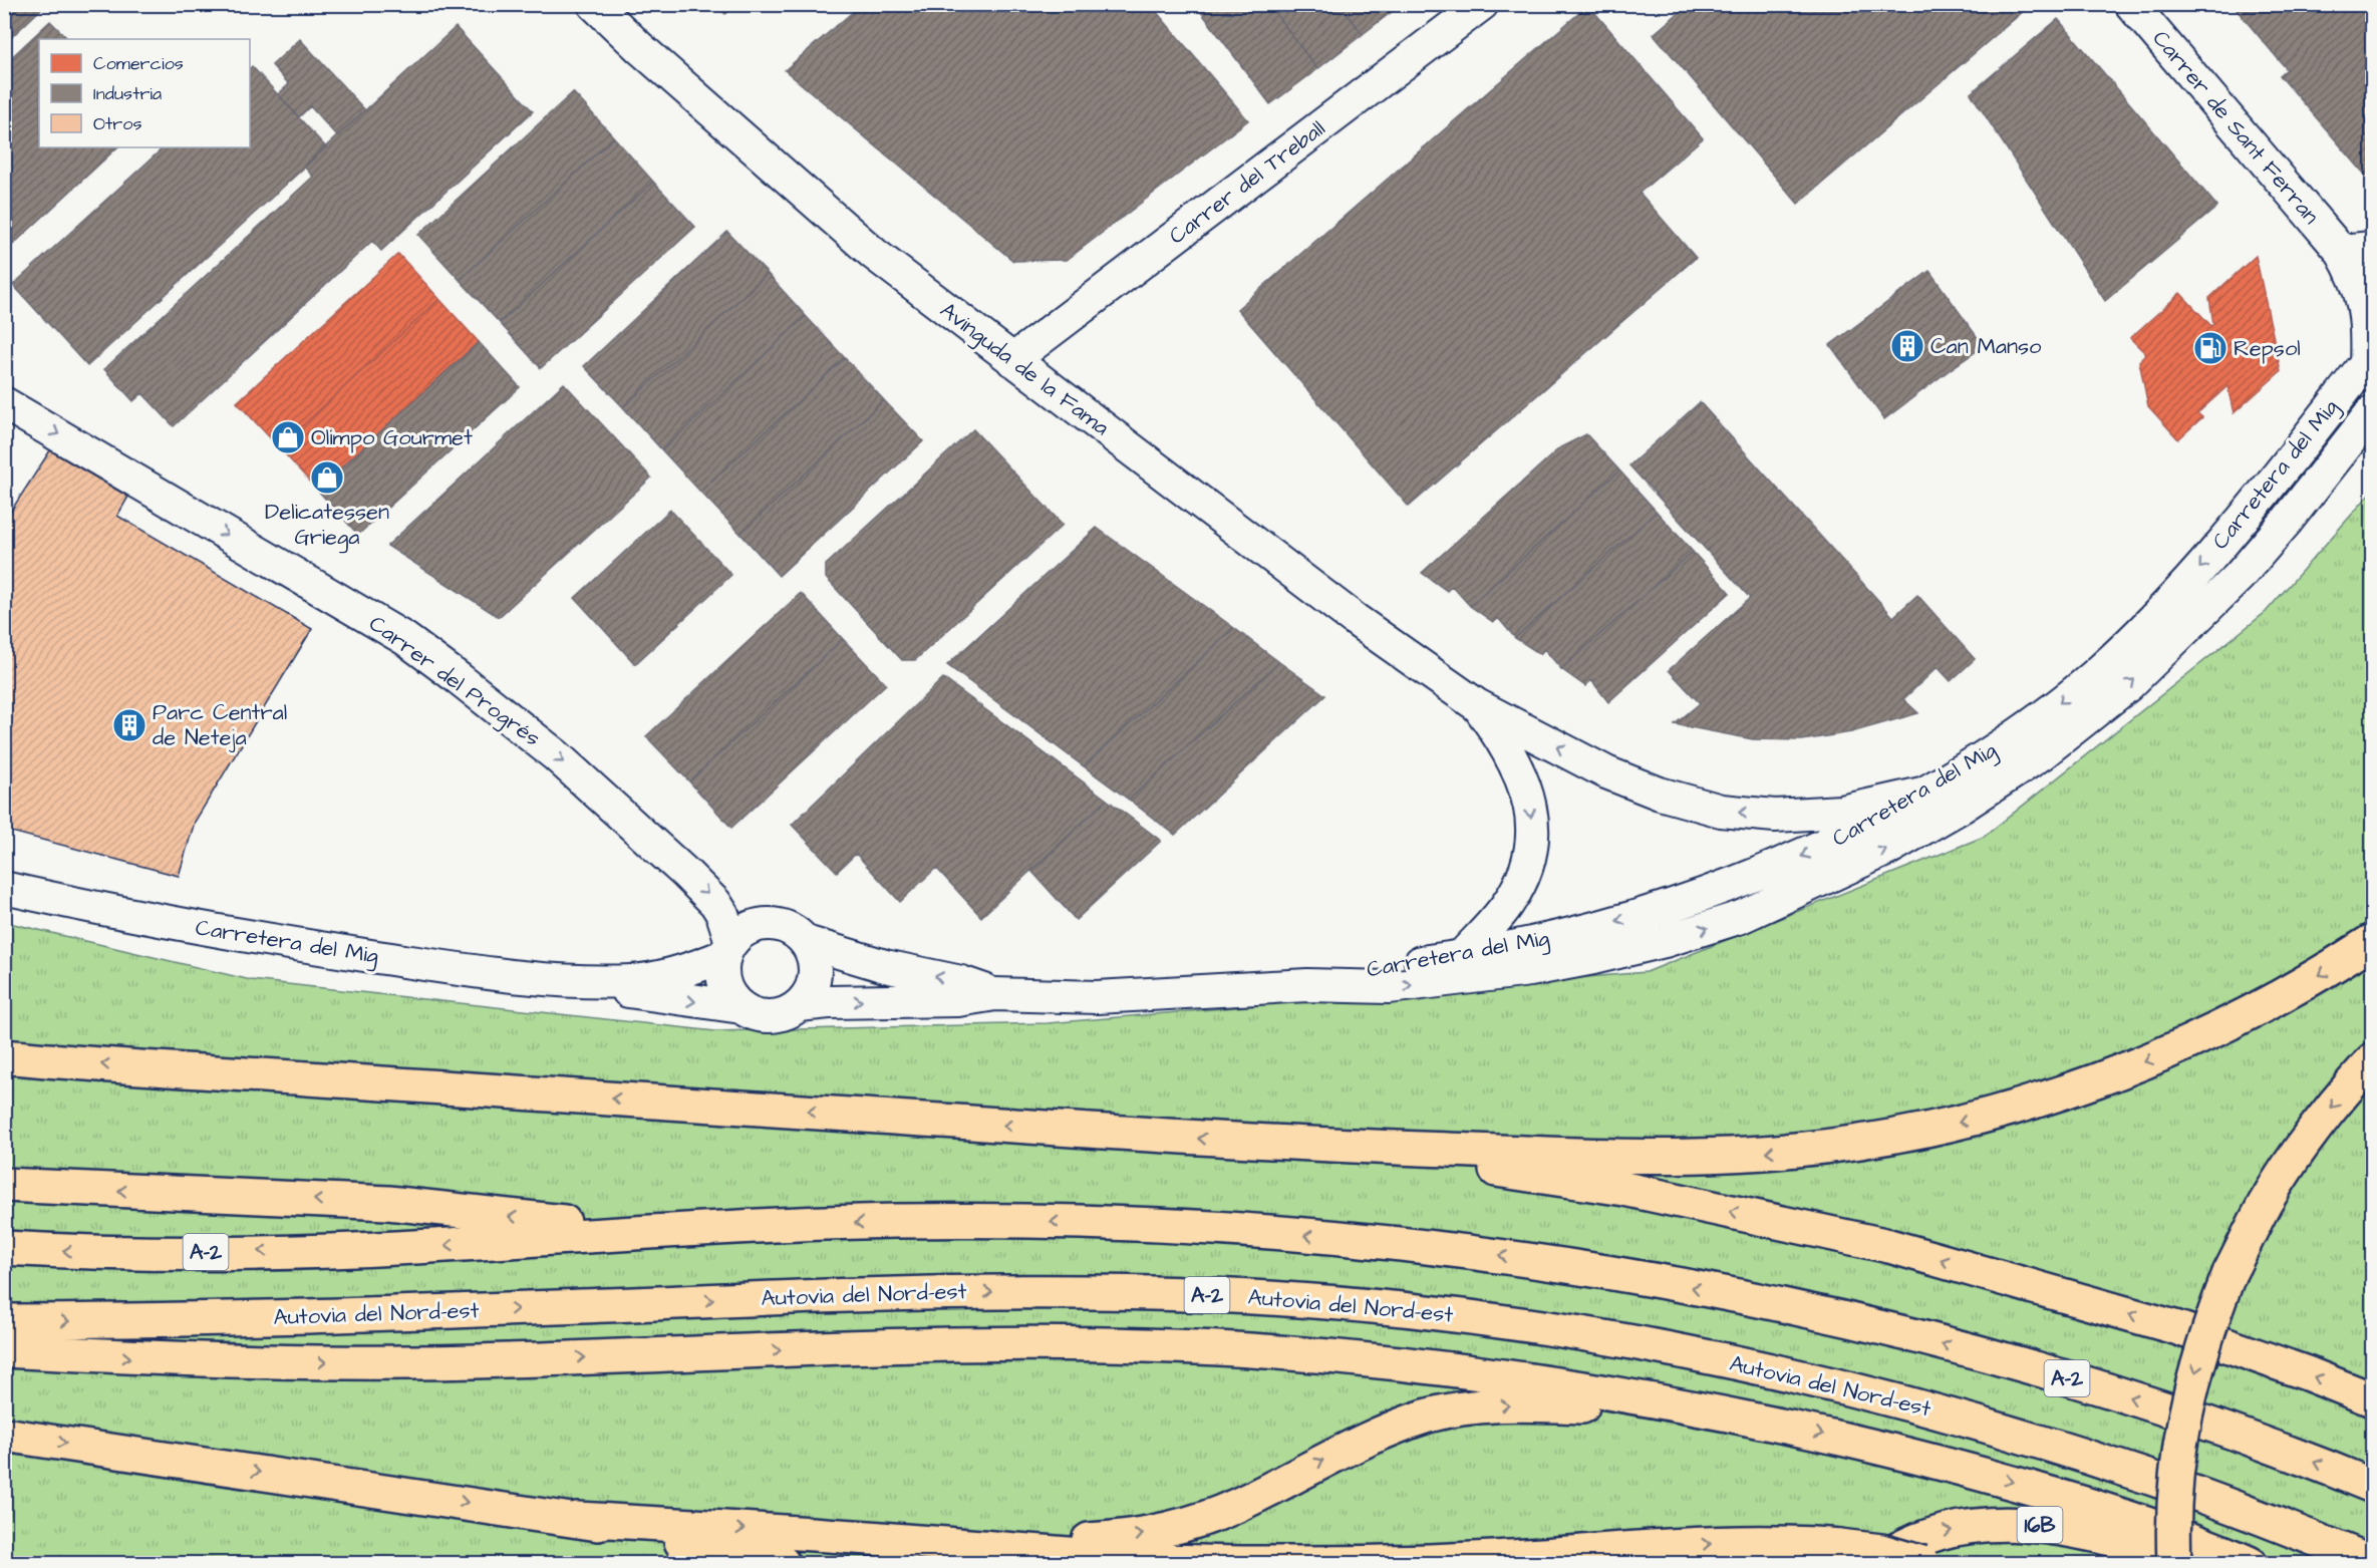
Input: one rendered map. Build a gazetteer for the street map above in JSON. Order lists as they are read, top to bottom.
{
  "streets": {
    "highway": ["A-2", "Autovia del Nord-est", "16B"],
    "street": [
      "Carrer de Sant Ferran",
      "Carrer del Treball",
      "Avinguda de la Fama",
      "Carretera del Mig",
      "Carrer del Progrés"
    ]
  },
  "crossings": [
    ["Carrer de Sant Ferran", "Carretera del Mig"],
    ["Carrer del Treball", "Avinguda de la Fama"],
    ["Carretera del Mig", "Carrer del Progrés"]
  ],
  "one_way": ["Carrer del Progrés"],
  "places": {
    "building": ["Can Manso", "Parc Central de Neteja"],
    "fuel station": ["Repsol"],
    "shop": ["Olimpo Gourmet", "Delicatessen Griega"]
  },
  "legend": ["Comercios", "Industria", "Otros"]
}
